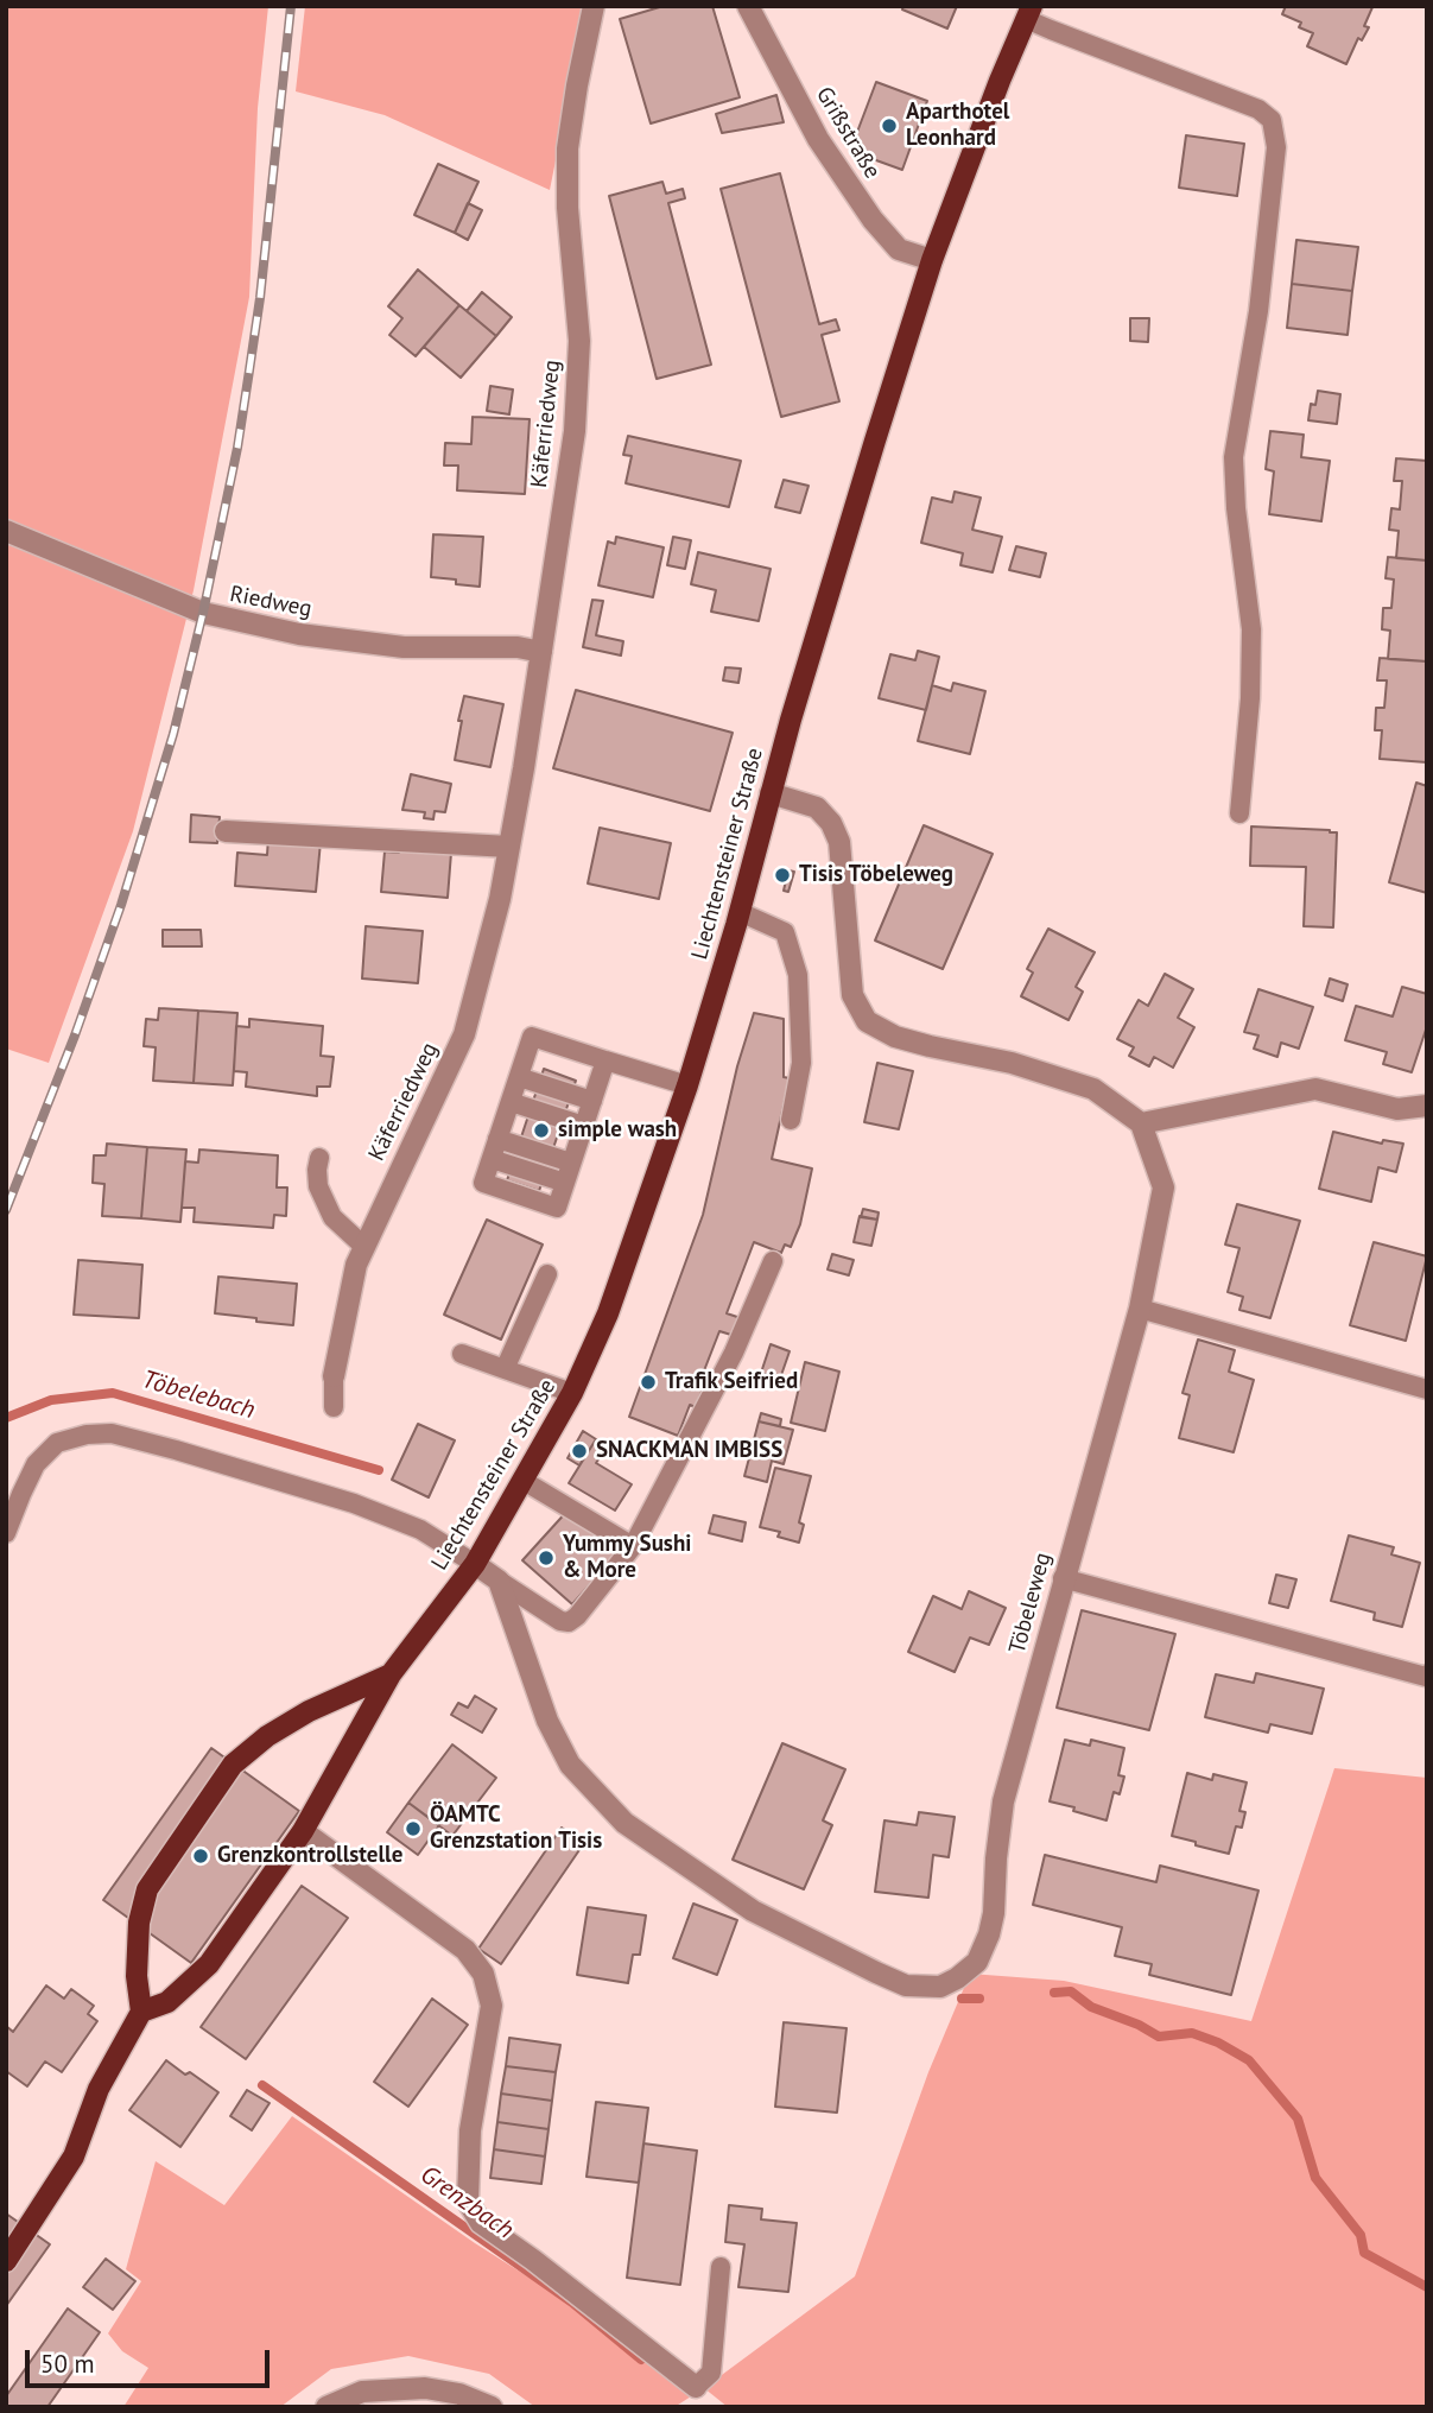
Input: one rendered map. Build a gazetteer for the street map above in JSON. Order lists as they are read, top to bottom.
{
  "streets": {
    "main road": ["Liechtensteiner Straße"],
    "street": [
      "Grißstraße",
      "Käferriedweg",
      "Riedweg",
      "Töbeleweg"
    ]
  },
  "crossings": [
    ["Grißstraße", "Liechtensteiner Straße"],
    ["Käferriedweg", "Riedweg"]
  ],
  "water": ["Töbelebach", "Grenzbach"],
  "places": [
    "Aparthotel Leonhard",
    "Tisis Töbeleweg",
    "simple wash",
    "Trafik Seifried",
    "SNACKMAN IMBISS",
    "Yummy Sushi & More",
    "ÖAMTC Grenzstation Tisis",
    "Grenzkontrollstelle"
  ],
  "scale_bar": "50 m"
}
